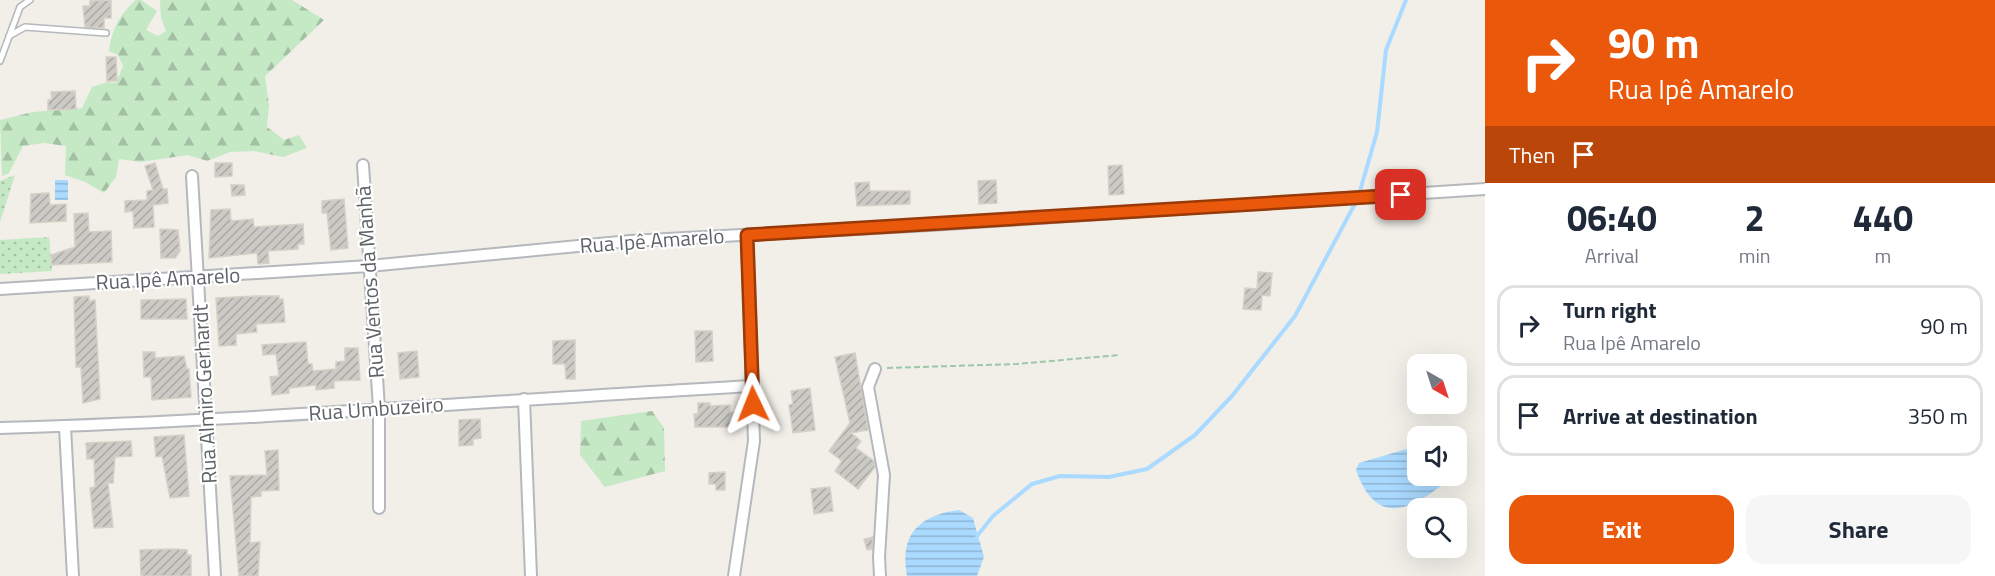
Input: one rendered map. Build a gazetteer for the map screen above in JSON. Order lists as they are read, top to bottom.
{
  "streets": {
    "street": [
      "Rua Ipê Amarelo",
      "Rua Ventos da Manhã",
      "Rua Almiro Gerhardt",
      "Rua Umbuzeiro"
    ]
  },
  "crossings": [
    ["Rua Ipê Amarelo", "Rua Ventos da Manhã"],
    ["Rua Ipê Amarelo", "Rua Almiro Gerhardt"],
    ["Rua Ventos da Manhã", "Rua Umbuzeiro"],
    ["Rua Almiro Gerhardt", "Rua Umbuzeiro"]
  ],
  "north": "bottom right",
  "page": {
    "turn": ["90 m", "Rua Ipê Amarelo"],
    "then": "Then",
    "eta": [
      "06:40",
      "Arrival",
      "2",
      "min",
      "440",
      "m"
    ],
    "list": [
      {
        "name": "Turn right",
        "note": "Rua Ipê Amarelo",
        "value": "90 m"
      },
      {
        "name": "Arrive at destination",
        "value": "350 m"
      }
    ],
    "buttons": ["Exit", "Share"]
  }
}
